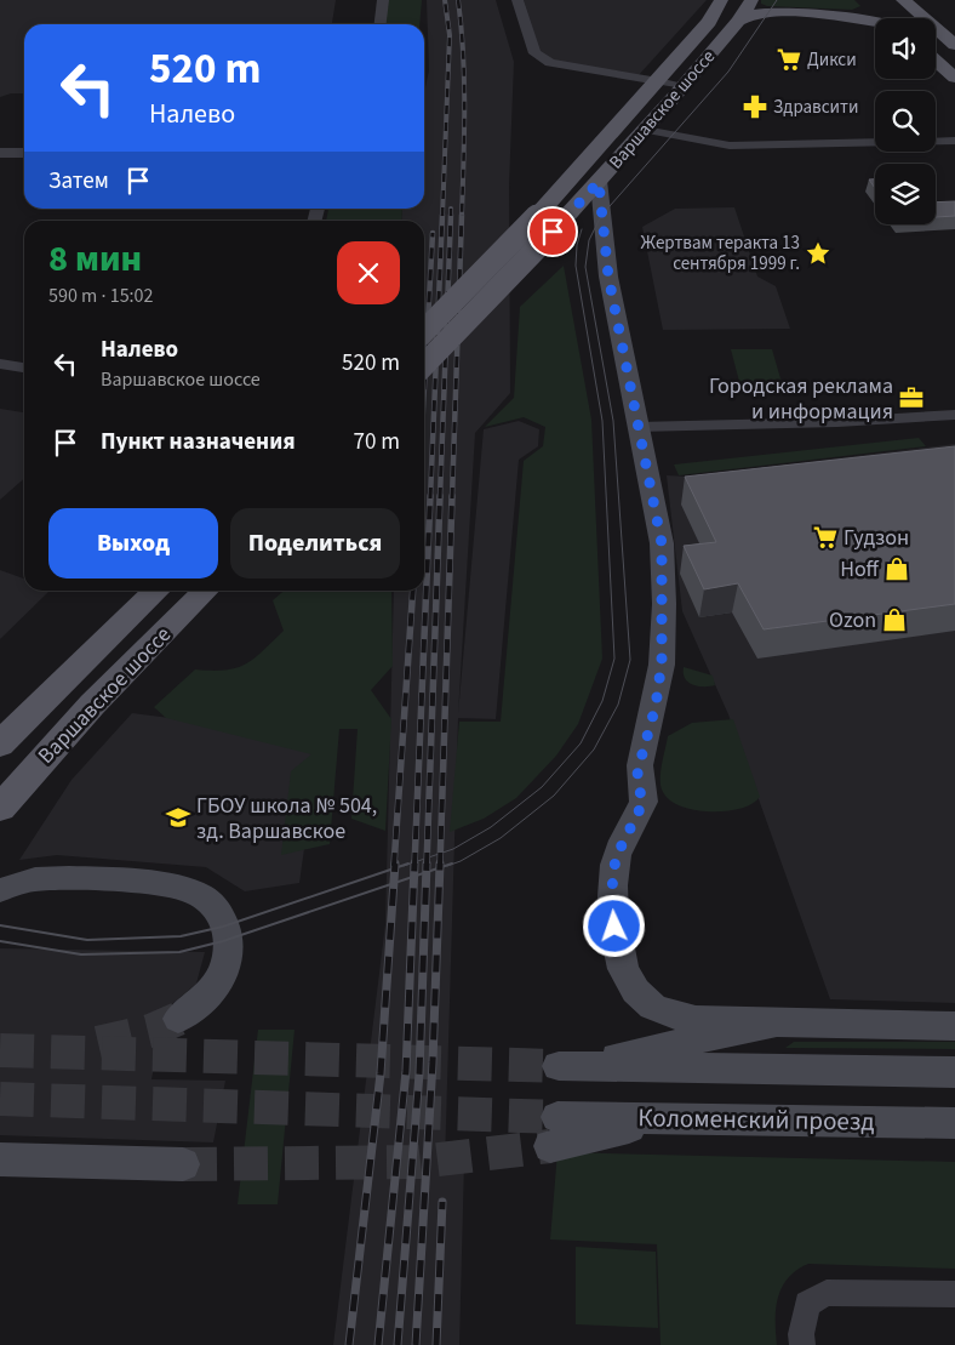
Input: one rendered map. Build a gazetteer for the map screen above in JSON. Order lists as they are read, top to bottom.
{
  "streets": {
    "main road": ["Варшавское шоссе", "Коломенский проезд"]
  },
  "places": {
    "supermarket": ["Дикси", "Гудзон"],
    "pharmacy": ["Здравсити"],
    "place": ["Жертвам теракта 13 сентября 1999 г."],
    "office": ["Городская реклама и информация"],
    "shop": ["Hoff", "Ozon"],
    "school or university": ["ГБОУ школа № 504, зд. Варшавское"]
  },
  "page": {
    "turn": ["520 m", "Налево"],
    "then": "Затем",
    "heading": ["8 мин", "590 m · 15:02"],
    "list": [
      {
        "name": "Налево",
        "note": "Варшавское шоссе",
        "value": "520 m"
      },
      {
        "name": "Пункт назначения",
        "value": "70 m"
      }
    ],
    "buttons": ["Выход", "Поделиться"]
  }
}
